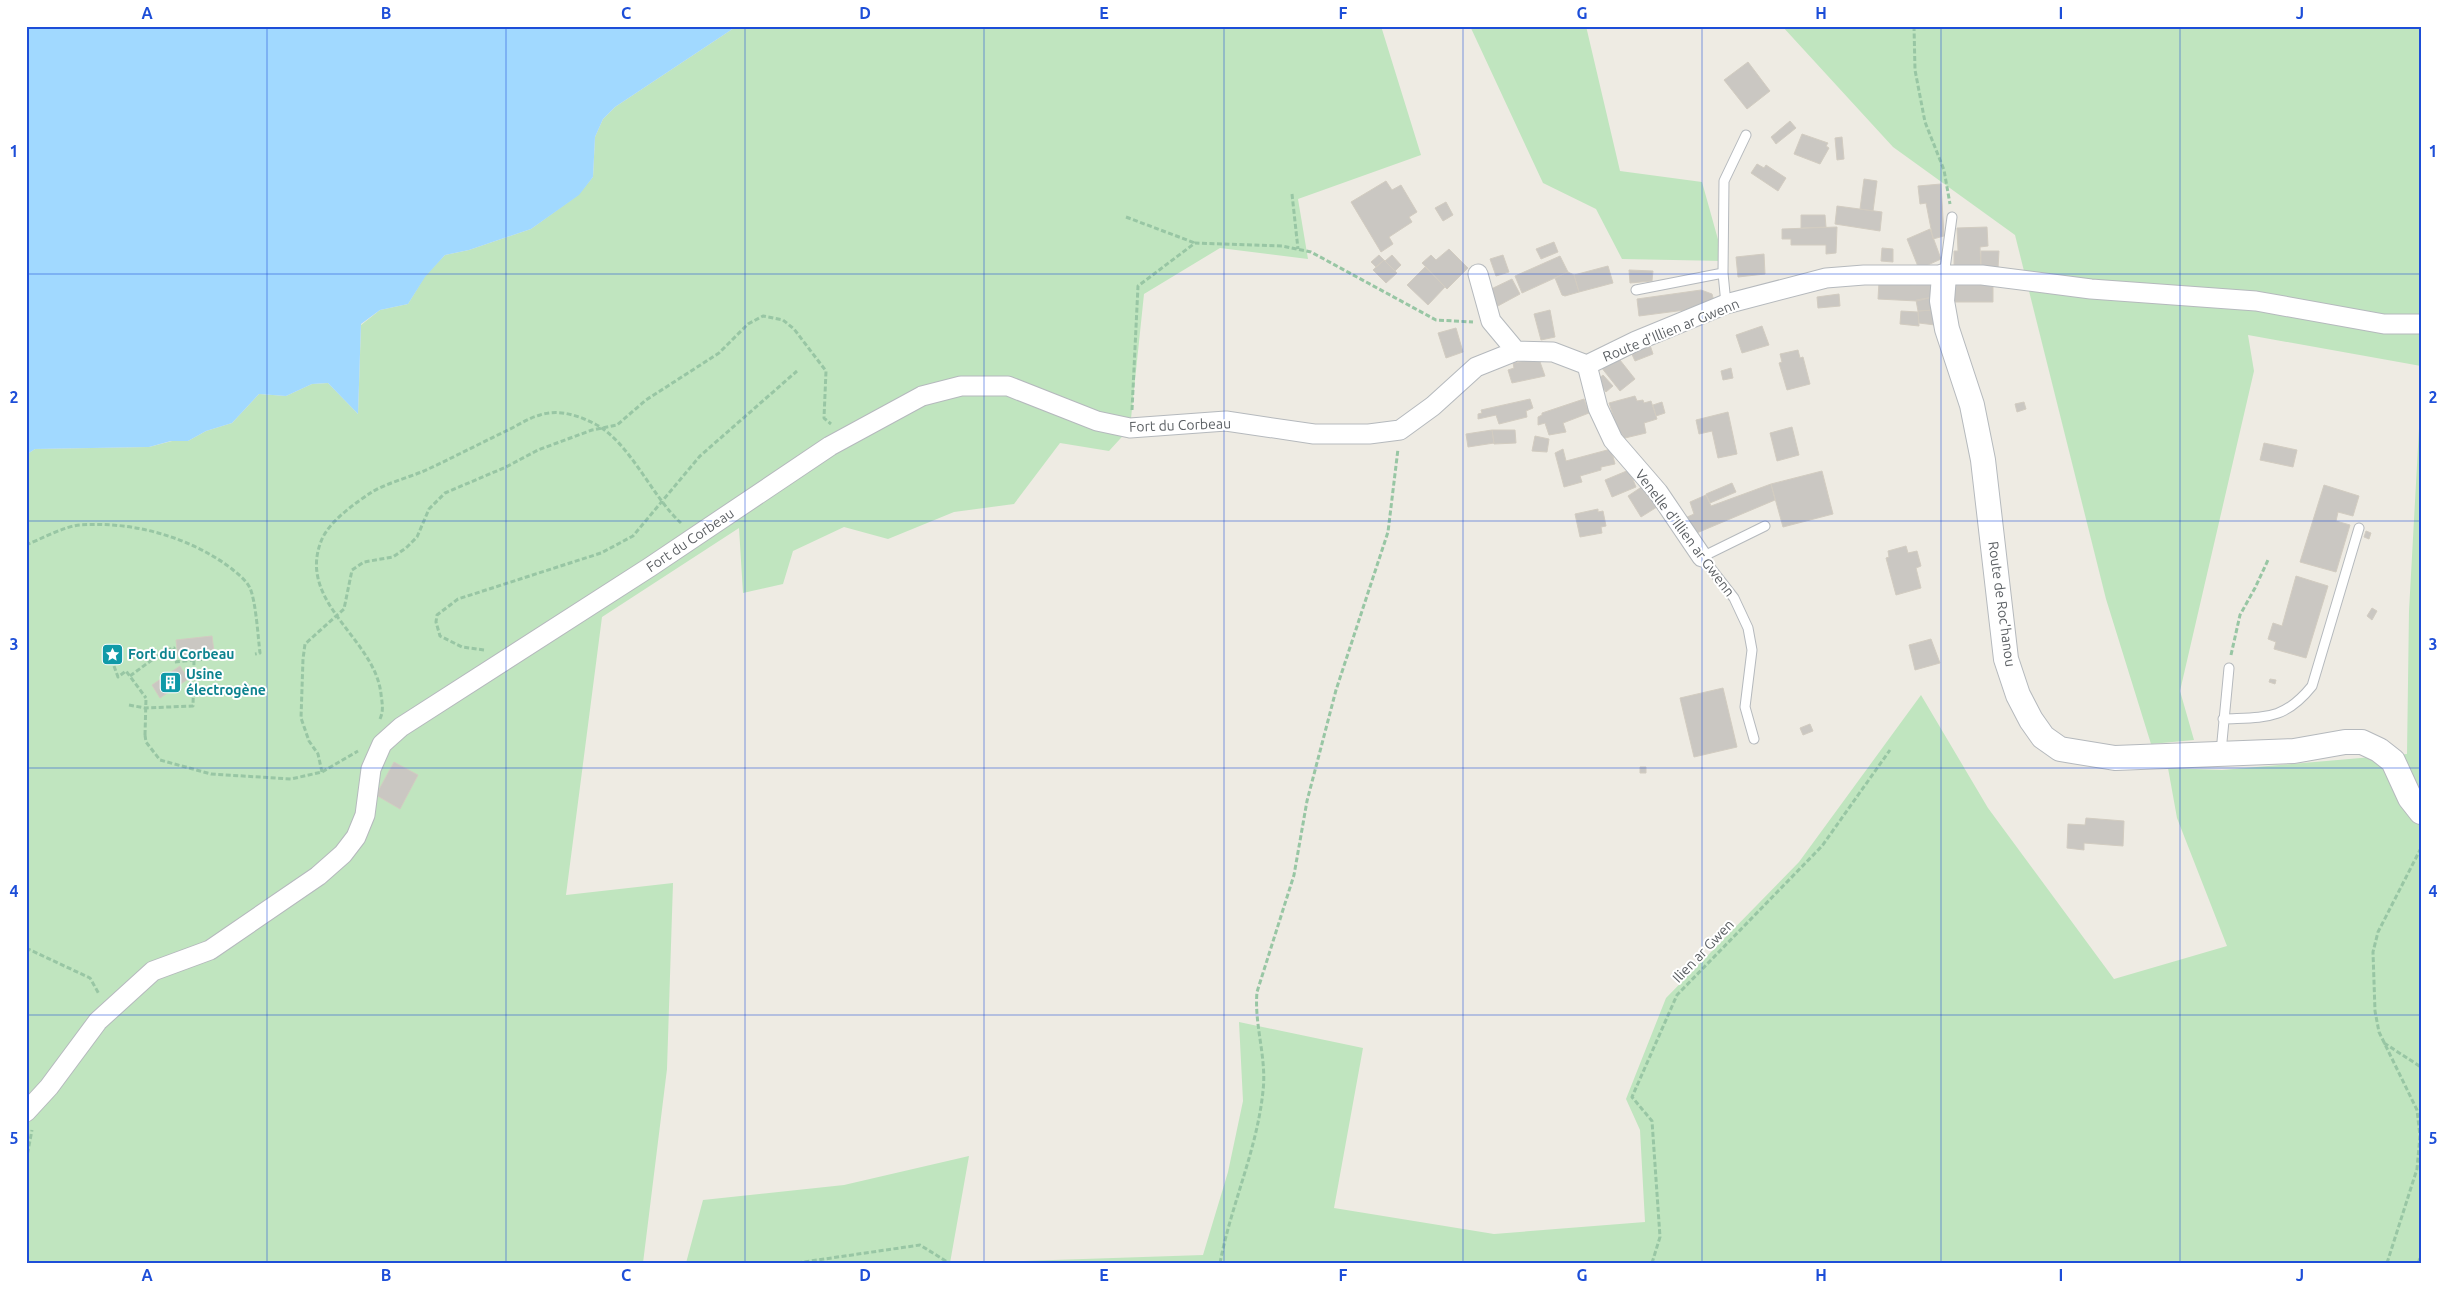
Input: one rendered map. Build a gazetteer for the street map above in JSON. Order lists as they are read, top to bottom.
{
  "streets": {
    "street": [
      "Route d'Illien ar Gwenn",
      "Fort du Corbeau",
      "Venelle d'Illien ar Gwenn",
      "Route de Roc'hanou"
    ],
    "path": ["Ilien ar Gwen"]
  },
  "crossings": [
    ["Route d'Illien ar Gwenn", "Fort du Corbeau"],
    ["Route d'Illien ar Gwenn", "Venelle d'Illien ar Gwenn"],
    ["Route d'Illien ar Gwenn", "Route de Roc'hanou"]
  ],
  "places": {
    "place": ["Fort du Corbeau"],
    "building": ["Usine électrogène"]
  },
  "grid": {
    "columns": [
      "A",
      "B",
      "C",
      "D",
      "E",
      "F",
      "G",
      "H",
      "I",
      "J"
    ],
    "rows": [
      "1",
      "2",
      "3",
      "4",
      "5"
    ]
  }
}
